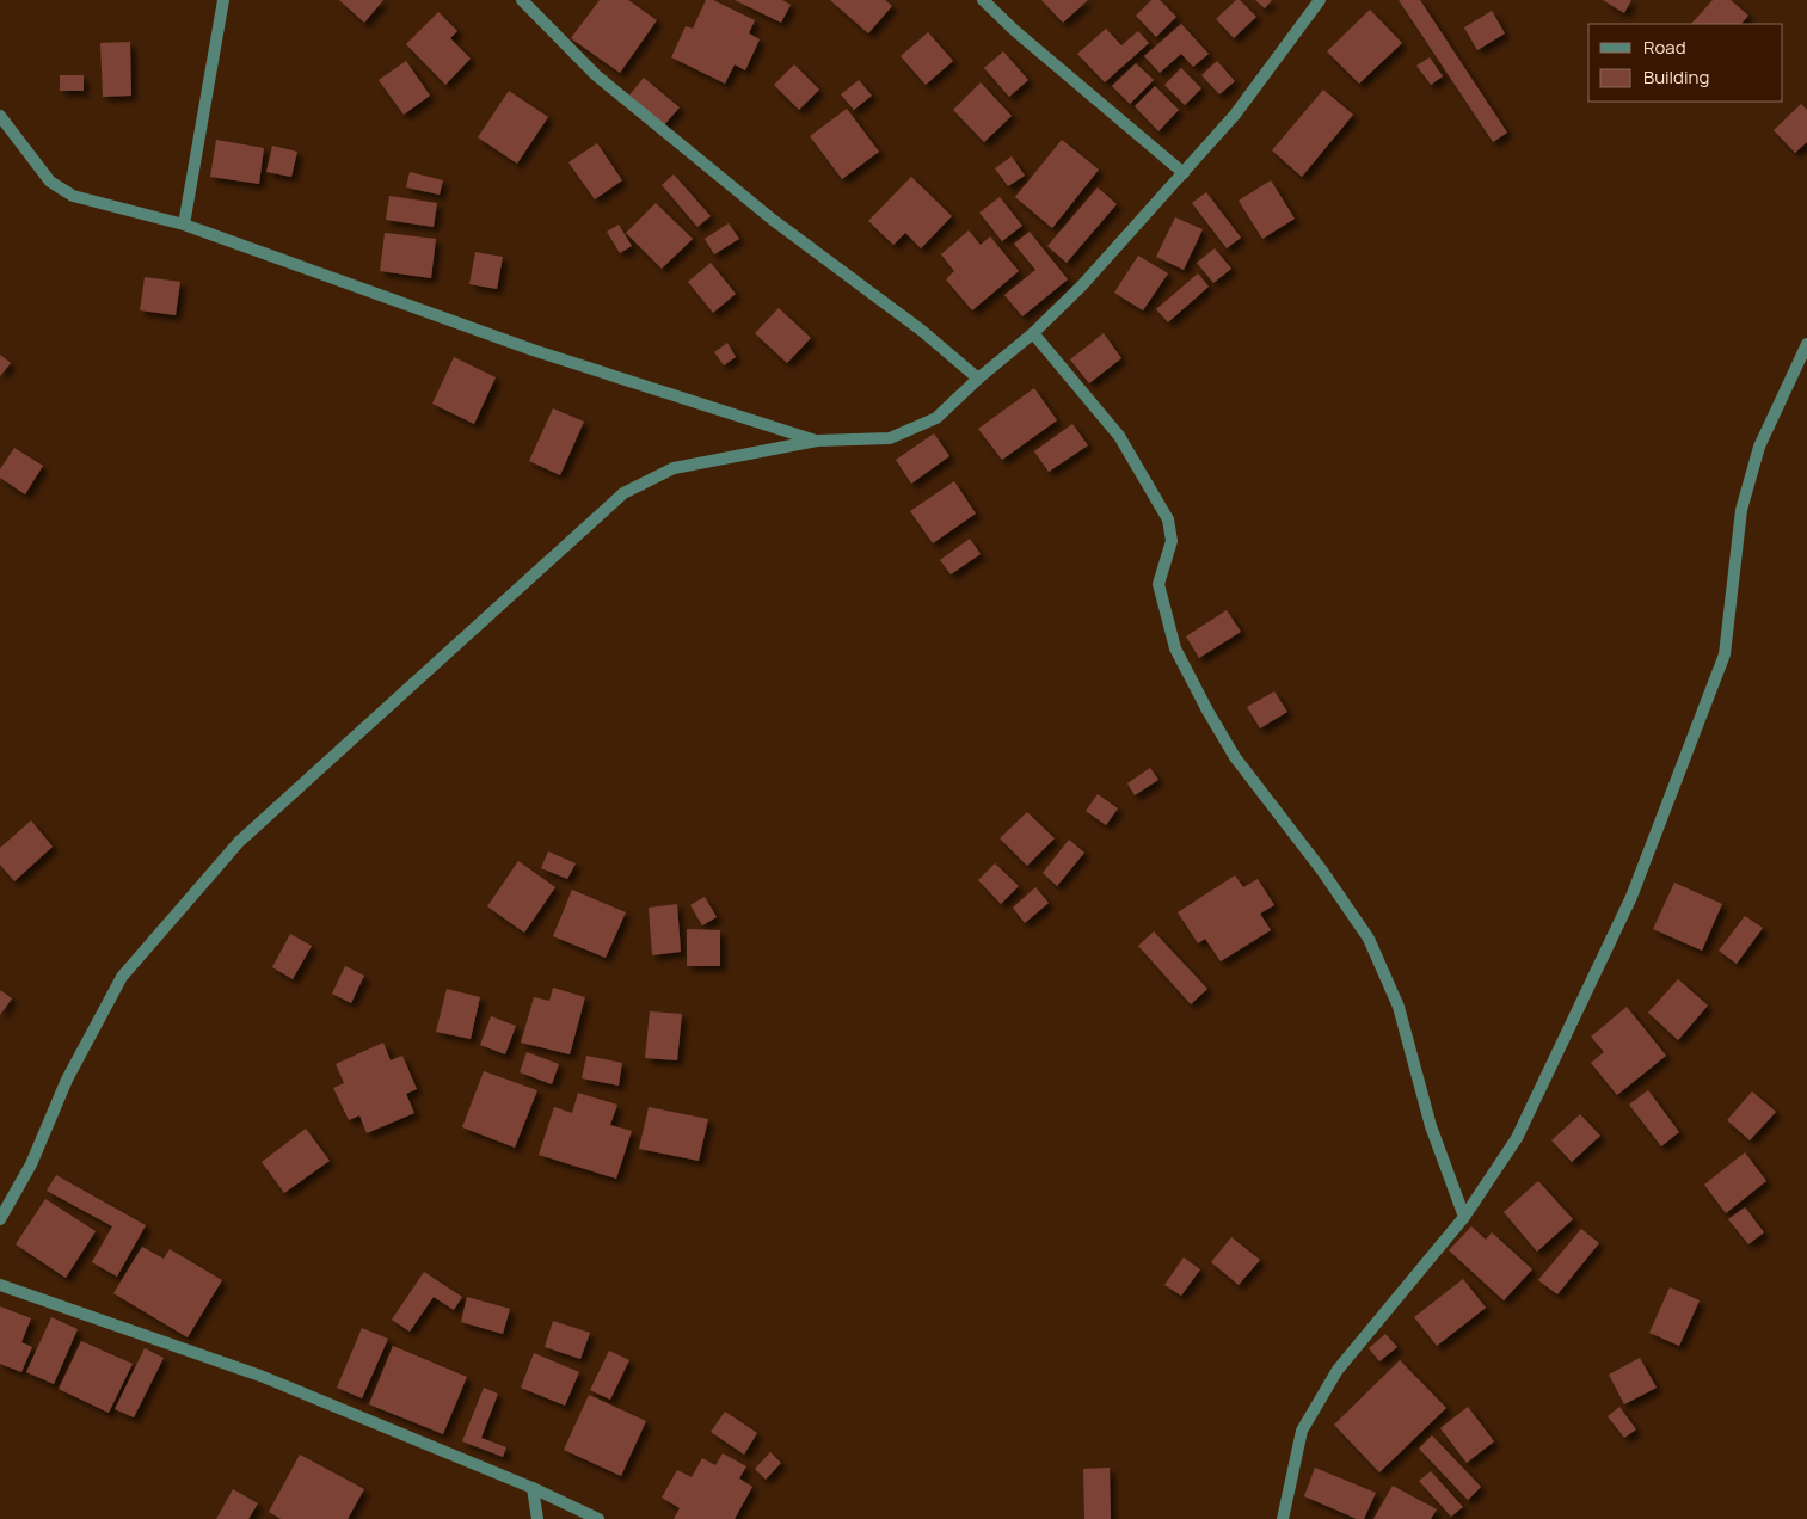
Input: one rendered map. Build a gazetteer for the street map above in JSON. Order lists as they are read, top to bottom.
{
  "legend": ["Road", "Building"]
}
